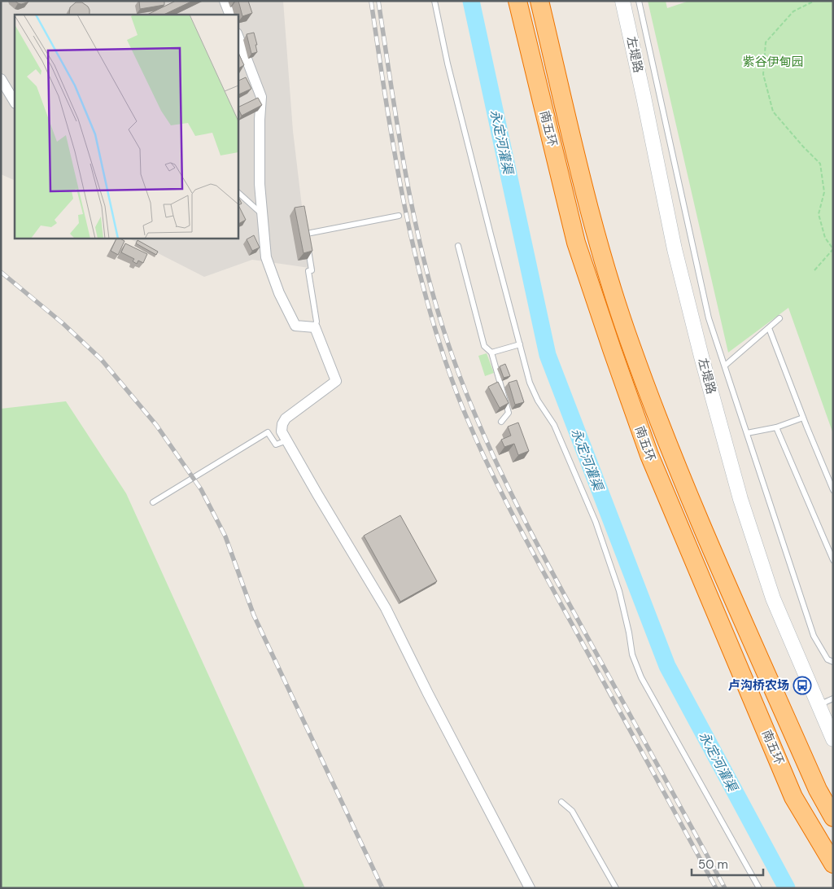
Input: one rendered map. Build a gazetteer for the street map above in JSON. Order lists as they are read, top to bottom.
{
  "streets": {
    "highway": ["南五环"],
    "main road": ["左堤路"]
  },
  "water": ["永定河灌渠"],
  "parks": ["紫谷伊甸园"],
  "places": {
    "bus stop": ["卢沟桥农场"]
  },
  "scale_bar": "50 m"
}
